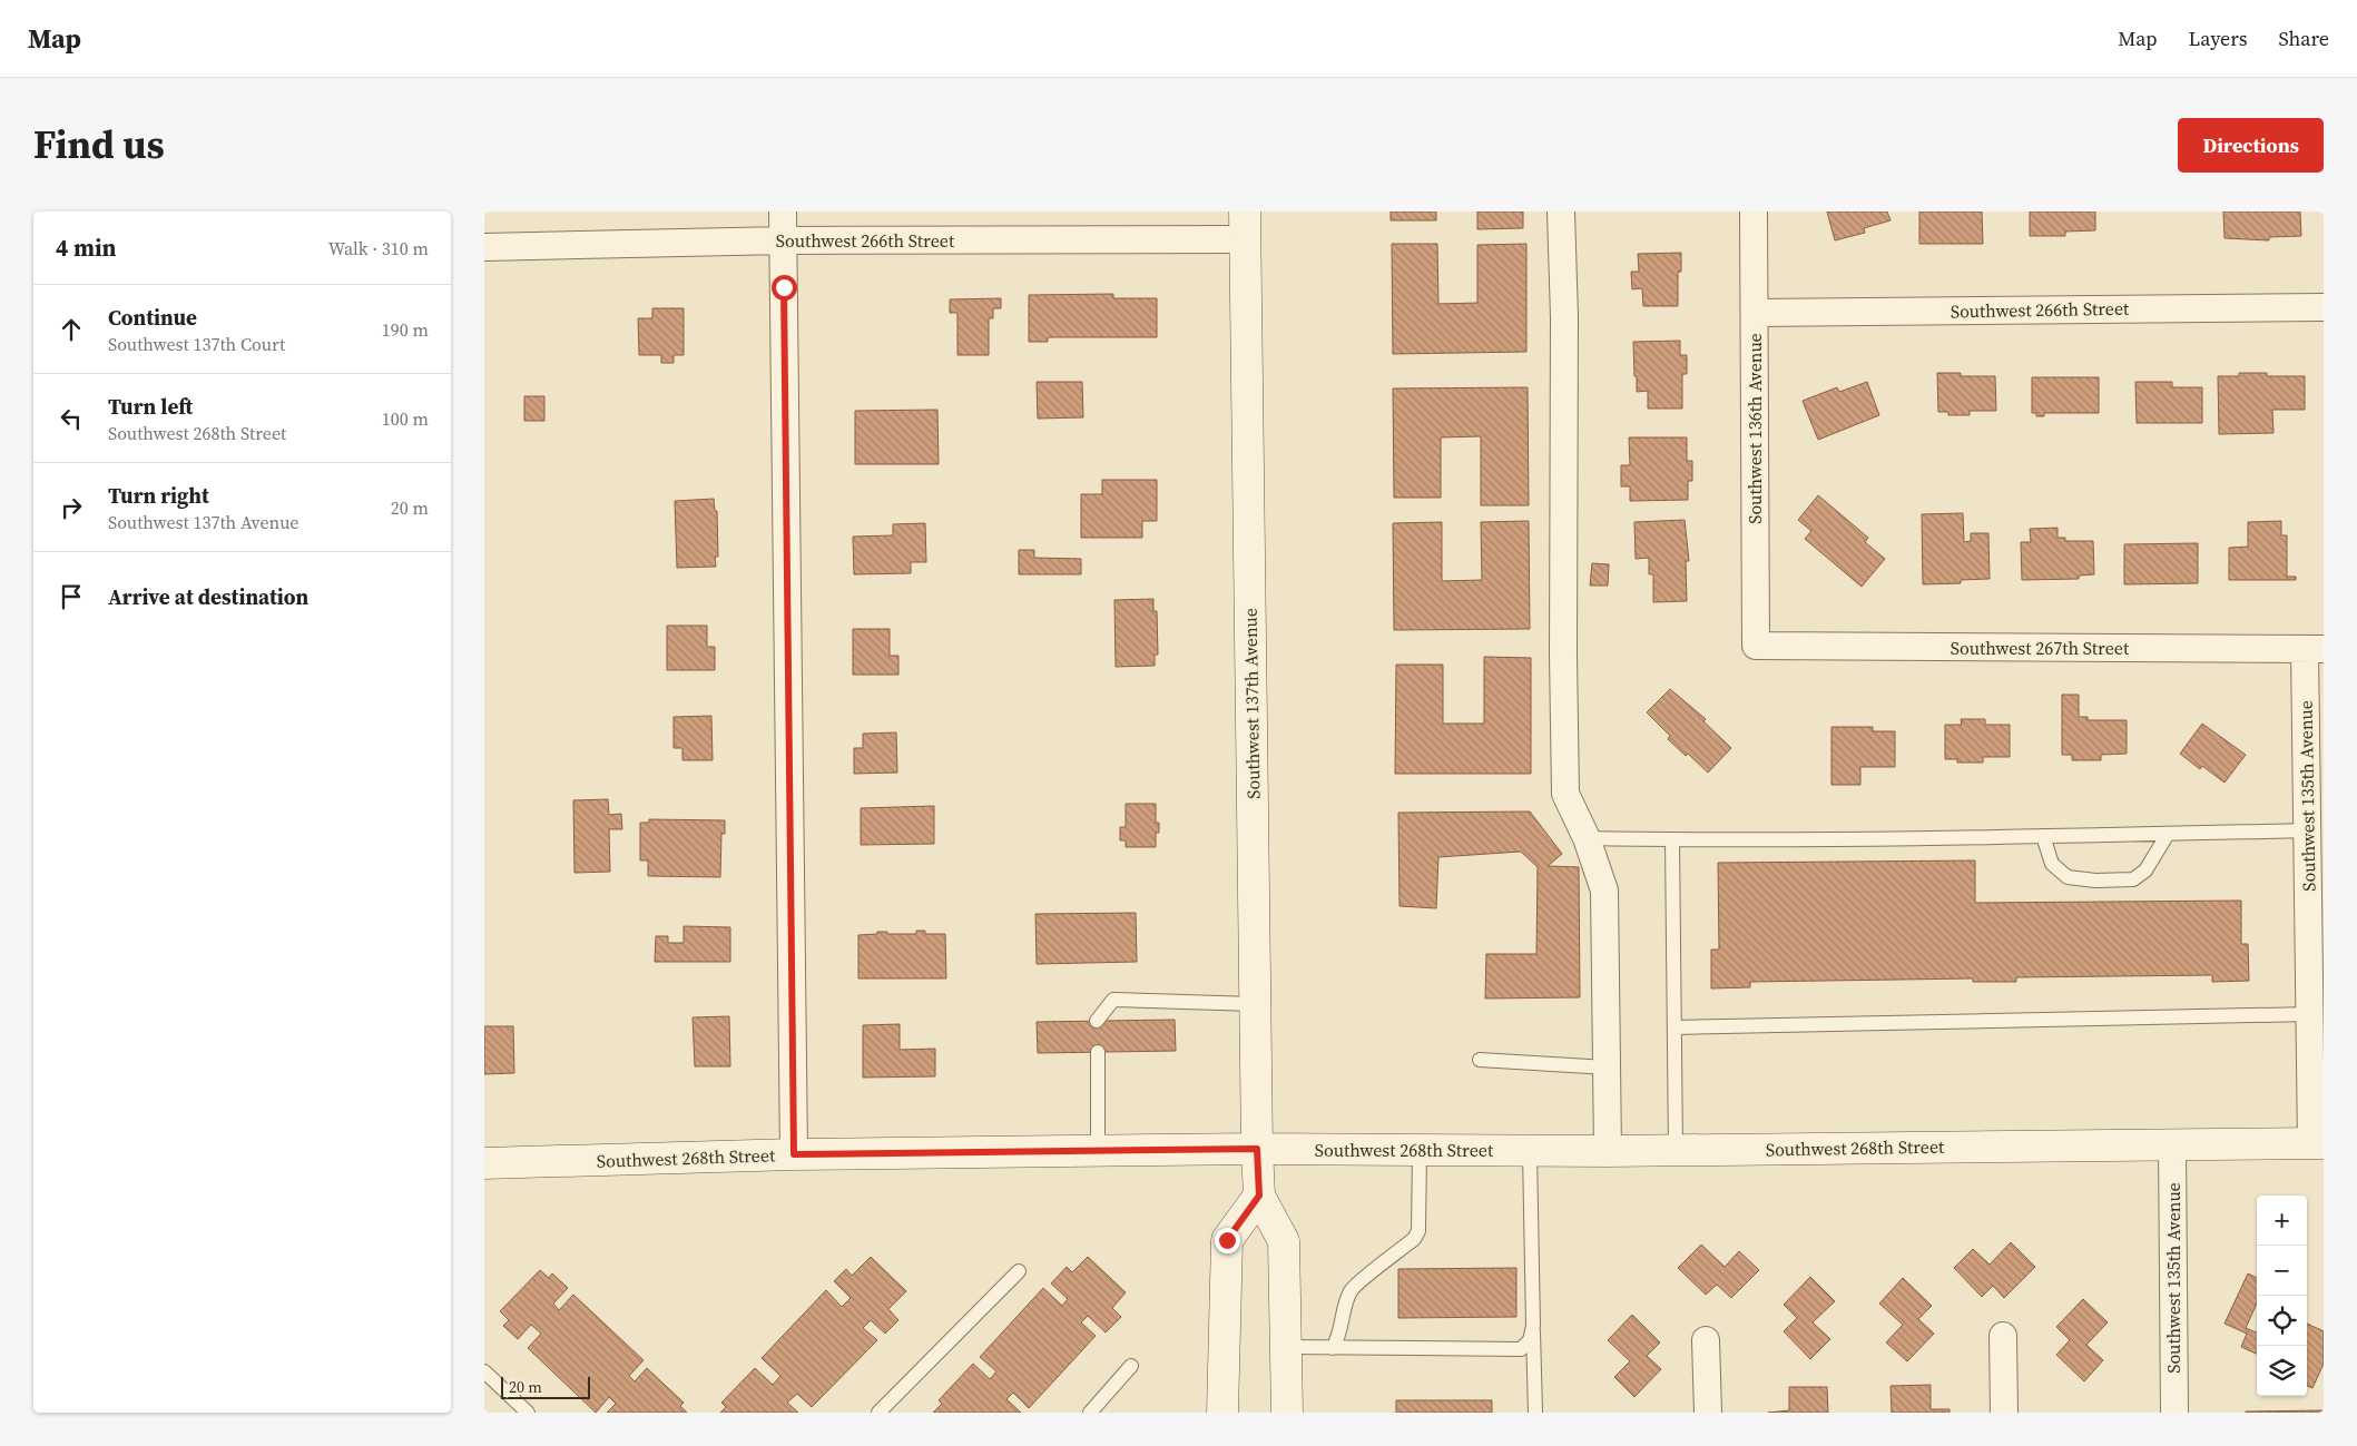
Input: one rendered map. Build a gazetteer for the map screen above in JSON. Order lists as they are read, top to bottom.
{
  "streets": {
    "main road": ["Southwest 137th Avenue", "Southwest 268th Street"],
    "street": [
      "Southwest 266th Street",
      "Southwest 136th Avenue",
      "Southwest 267th Street",
      "Southwest 135th Avenue"
    ]
  },
  "crossings": [
    ["Southwest 266th Street", "Southwest 136th Avenue"],
    ["Southwest 266th Street", "Southwest 137th Avenue"],
    ["Southwest 136th Avenue", "Southwest 267th Street"],
    ["Southwest 267th Street", "Southwest 135th Avenue"],
    ["Southwest 137th Avenue", "Southwest 268th Street"],
    ["Southwest 135th Avenue", "Southwest 268th Street"]
  ],
  "scale_bar": "20 m",
  "page": {
    "header": "Map",
    "nav": ["Map", "Layers", "Share"],
    "title": "Find us",
    "buttons": "Directions",
    "heading": ["4 min", "Walk · 310 m"],
    "list": [
      ["Continue", "Southwest 137th Court", "190 m"],
      ["Turn left", "Southwest 268th Street", "100 m"],
      ["Turn right", "Southwest 137th Avenue", "20 m"],
      "Arrive at destination"
    ],
    "map_buttons": ["+", "−"],
    "scale": "20 m"
  }
}
